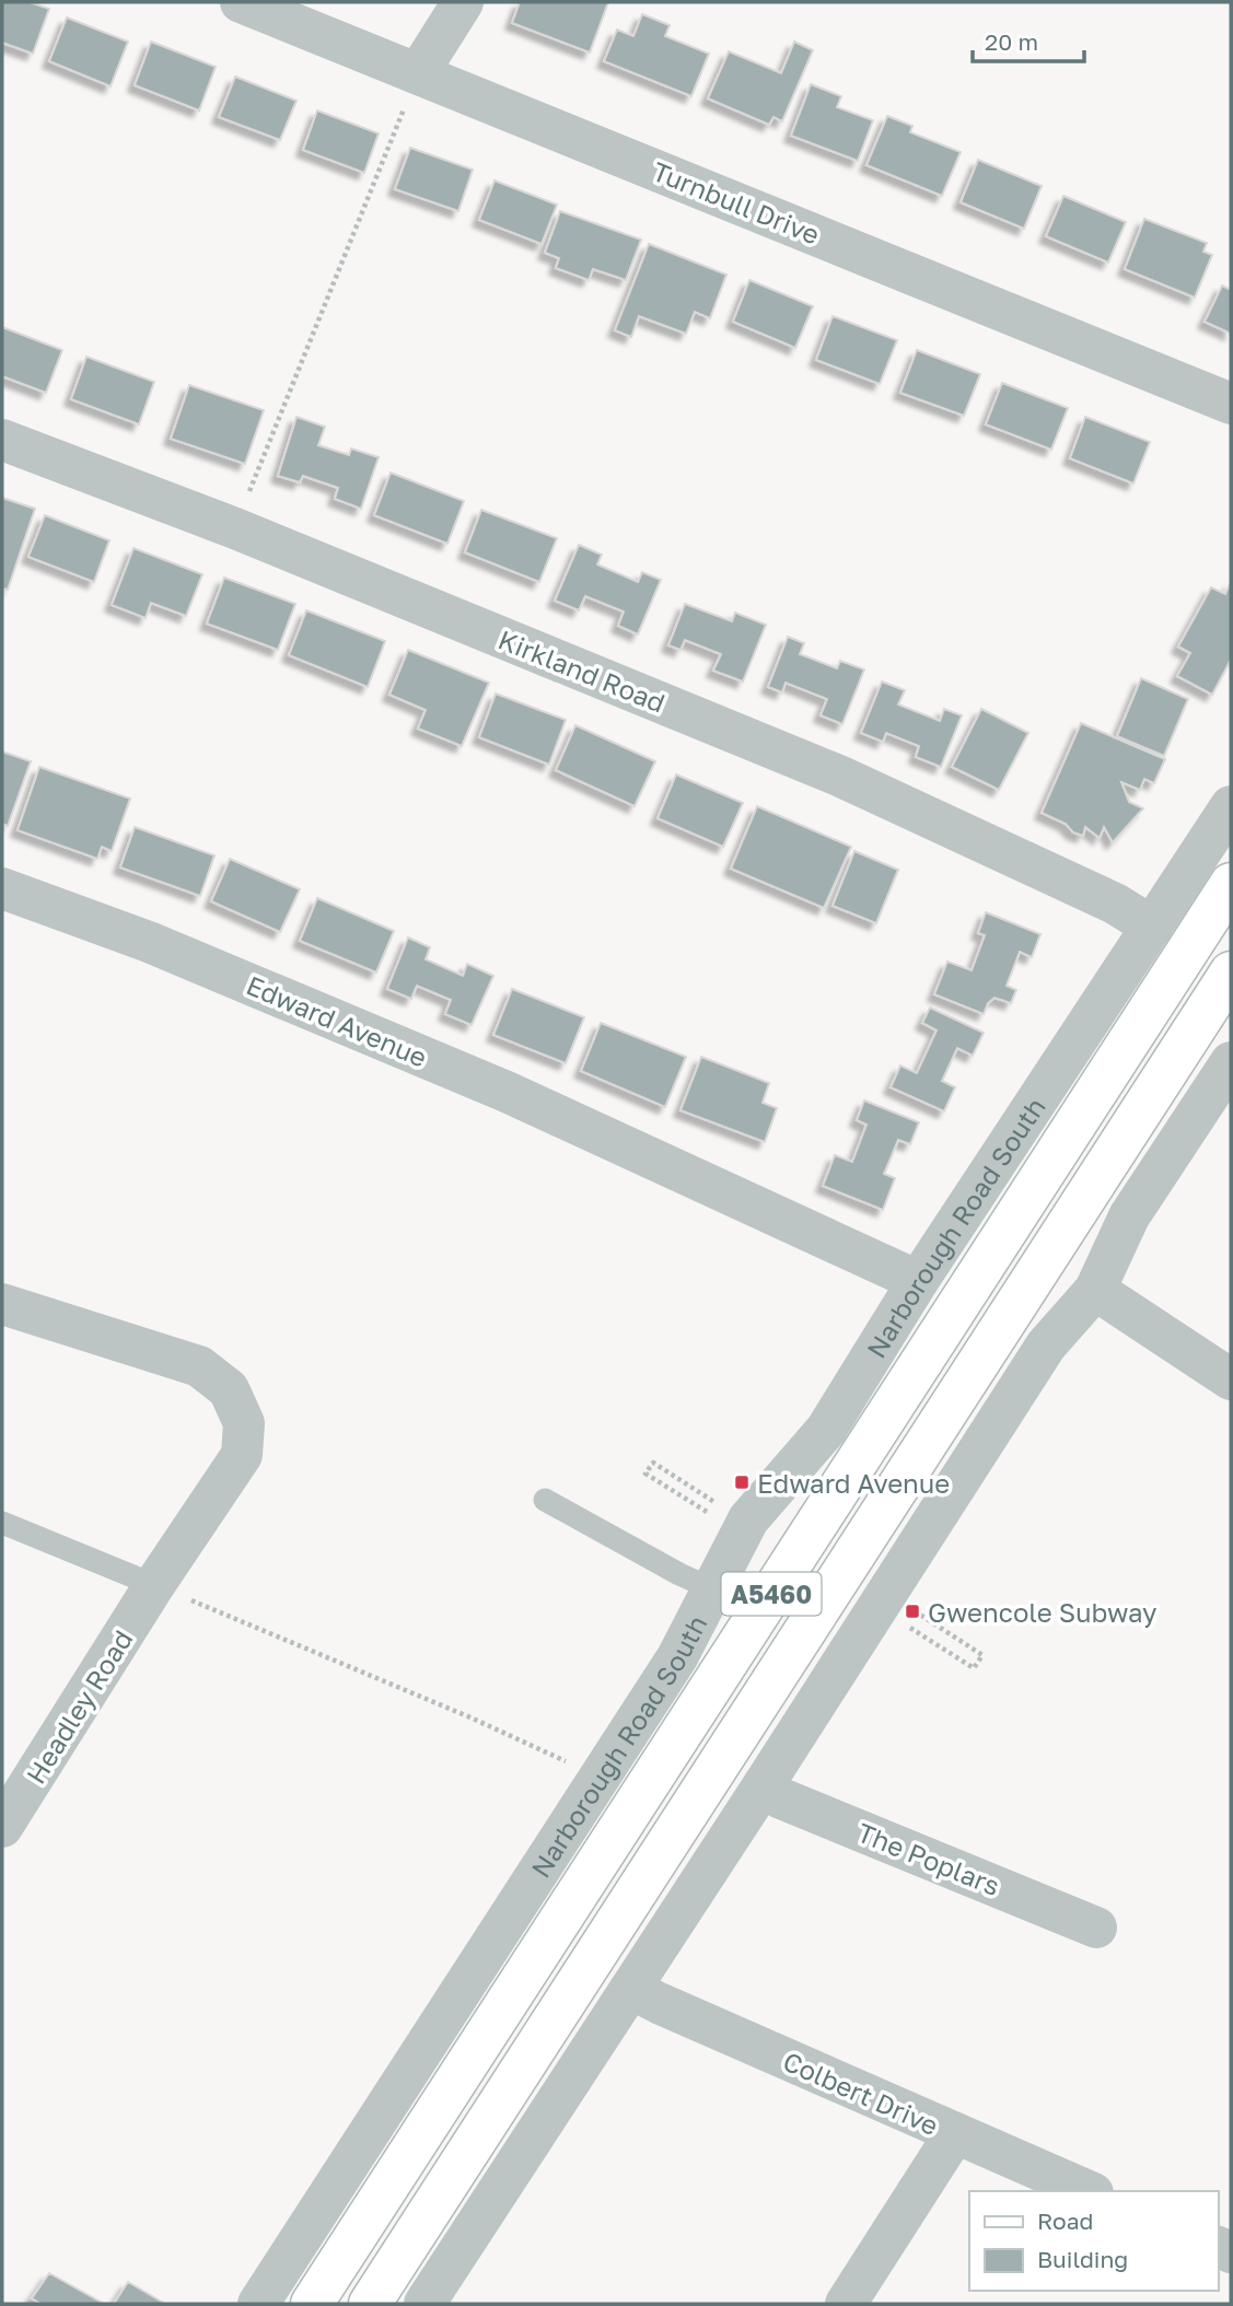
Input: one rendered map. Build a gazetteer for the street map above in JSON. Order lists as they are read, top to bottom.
{
  "streets": {
    "main road": ["Narborough Road South", "A5460"],
    "street": [
      "Turnbull Drive",
      "Kirkland Road",
      "Edward Avenue",
      "Headley Road",
      "The Poplars",
      "Colbert Drive"
    ]
  },
  "crossings": [
    ["Kirkland Road", "Narborough Road South"],
    ["Edward Avenue", "Narborough Road South"]
  ],
  "places": {
    "transit": ["Edward Avenue", "Gwencole Subway"]
  },
  "legend": ["Road", "Building"],
  "scale_bar": "20 m"
}
